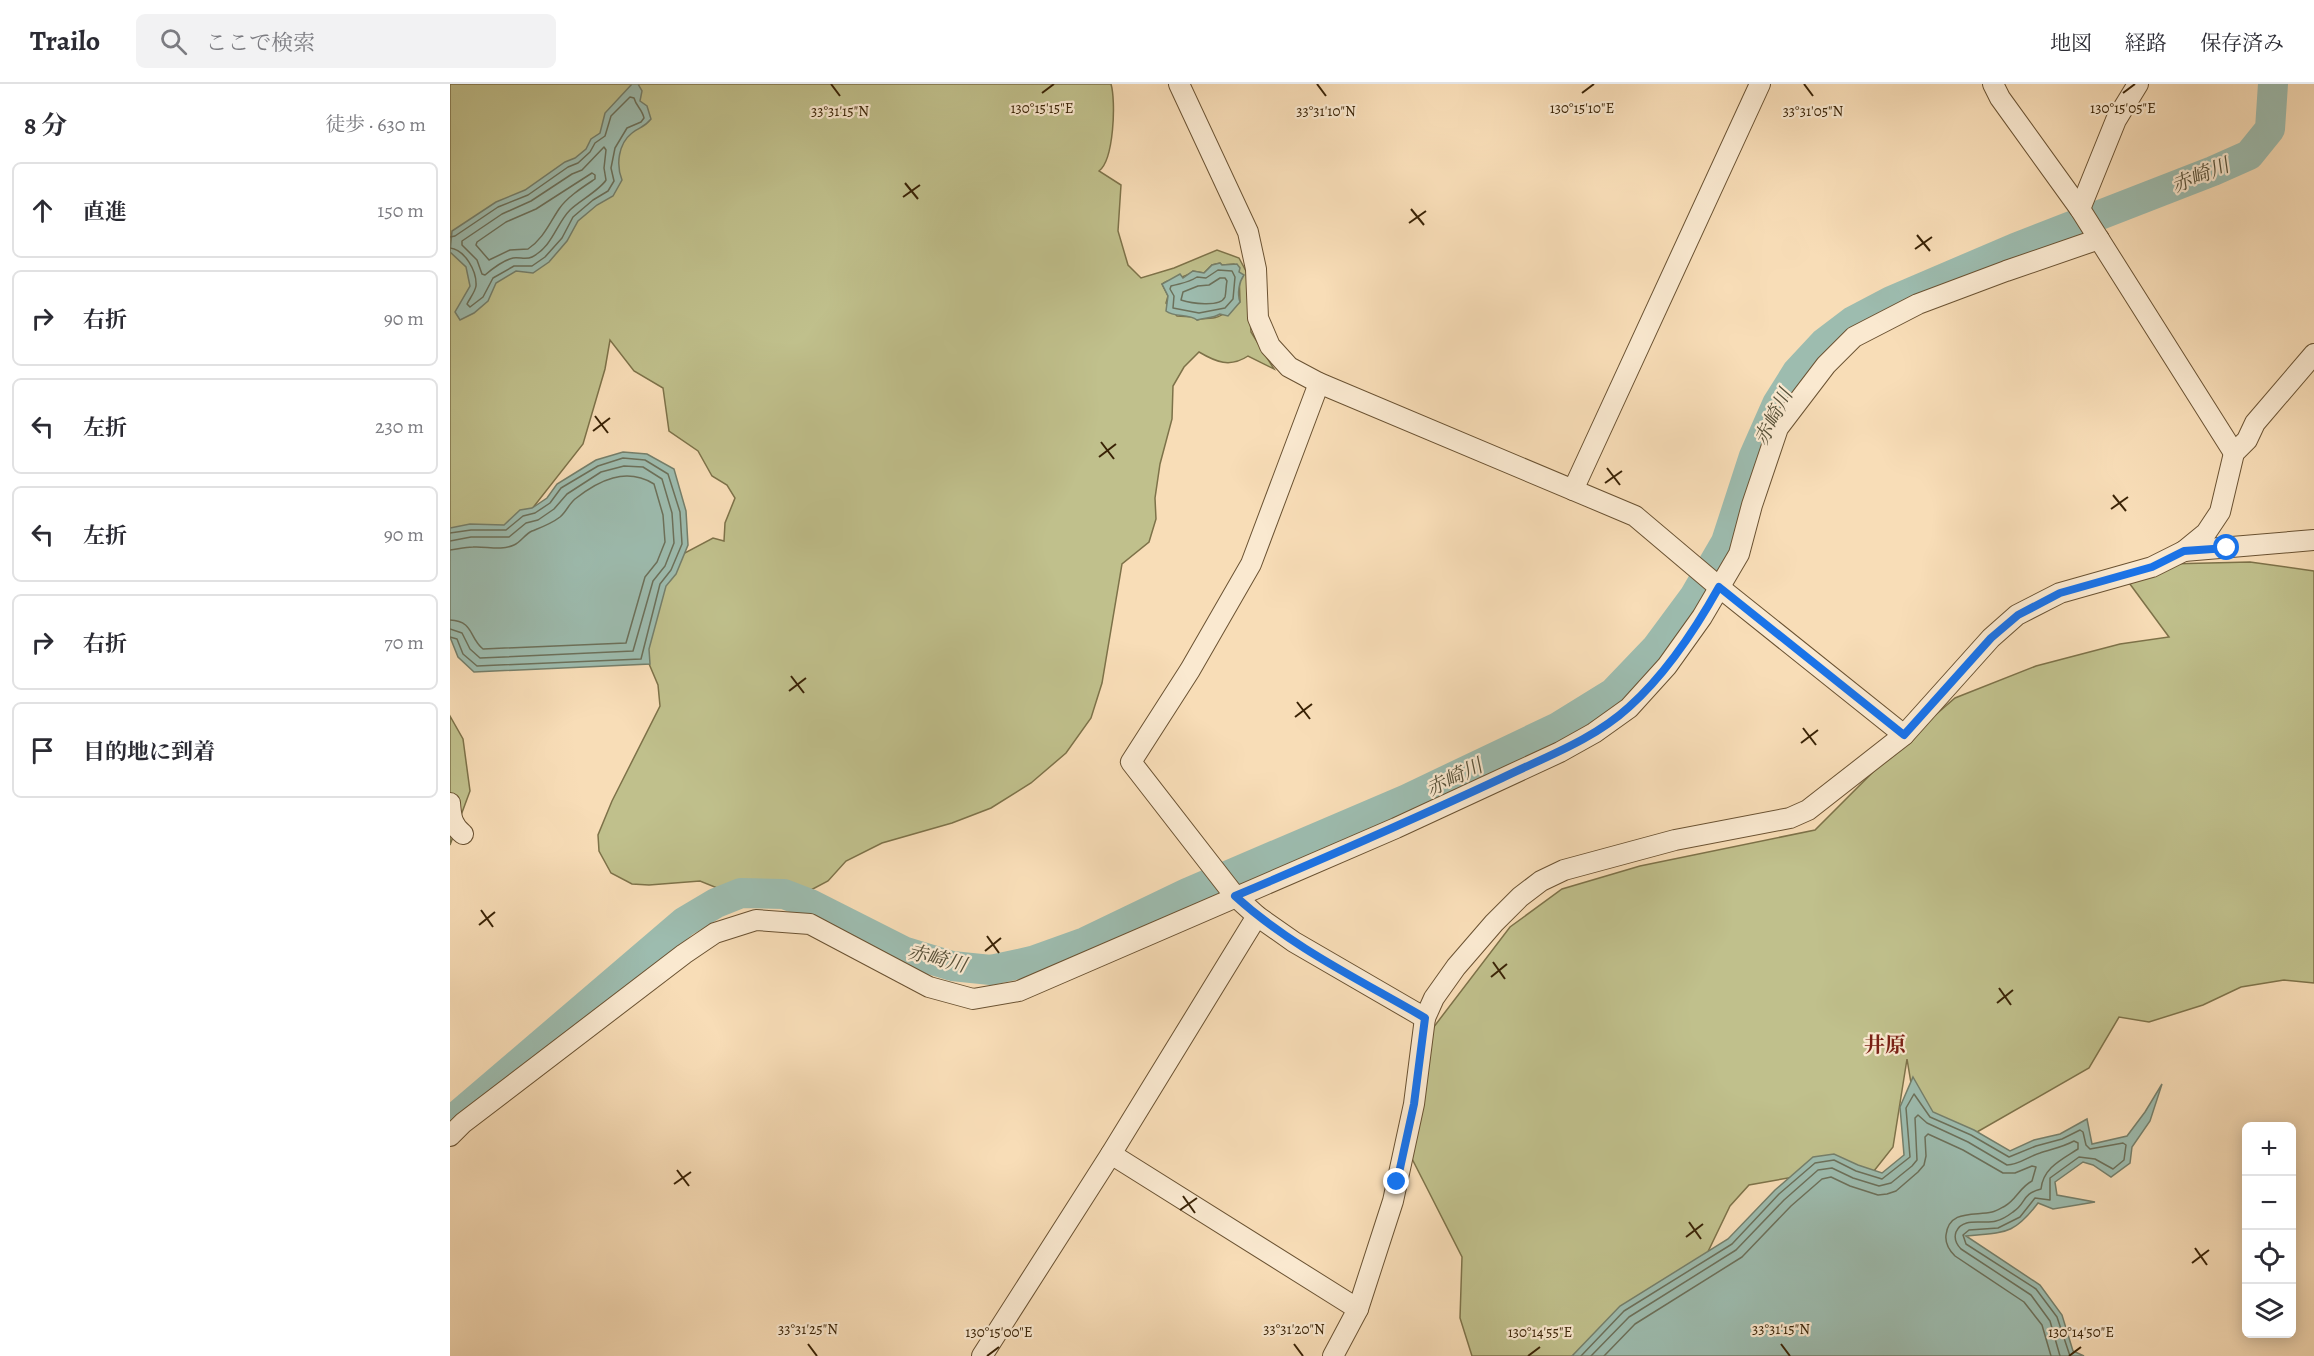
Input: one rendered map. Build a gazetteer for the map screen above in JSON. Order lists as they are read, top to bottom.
{
  "districts": ["井原"],
  "water": ["赤崎川"],
  "page": {
    "header": "Trailo",
    "search": "ここで検索",
    "nav": ["地図", "経路", "保存済み"],
    "heading": ["8 分", "徒歩 · 630 m"],
    "list": [
      ["直進", "150 m"],
      ["右折", "90 m"],
      ["左折", "230 m"],
      ["左折", "90 m"],
      ["右折", "70 m"],
      "目的地に到着"
    ],
    "map_buttons": ["+", "−"]
  },
  "coordinates": [
    "130°15'10\"E",
    "130°15'15\"E",
    "130°15'05\"E",
    "33°31'15\"N",
    "33°31'10\"N",
    "33°31'05\"N",
    "33°31'25\"N",
    "33°31'20\"N",
    "130°15'00\"E",
    "130°14'55\"E",
    "130°14'50\"E"
  ]
}
